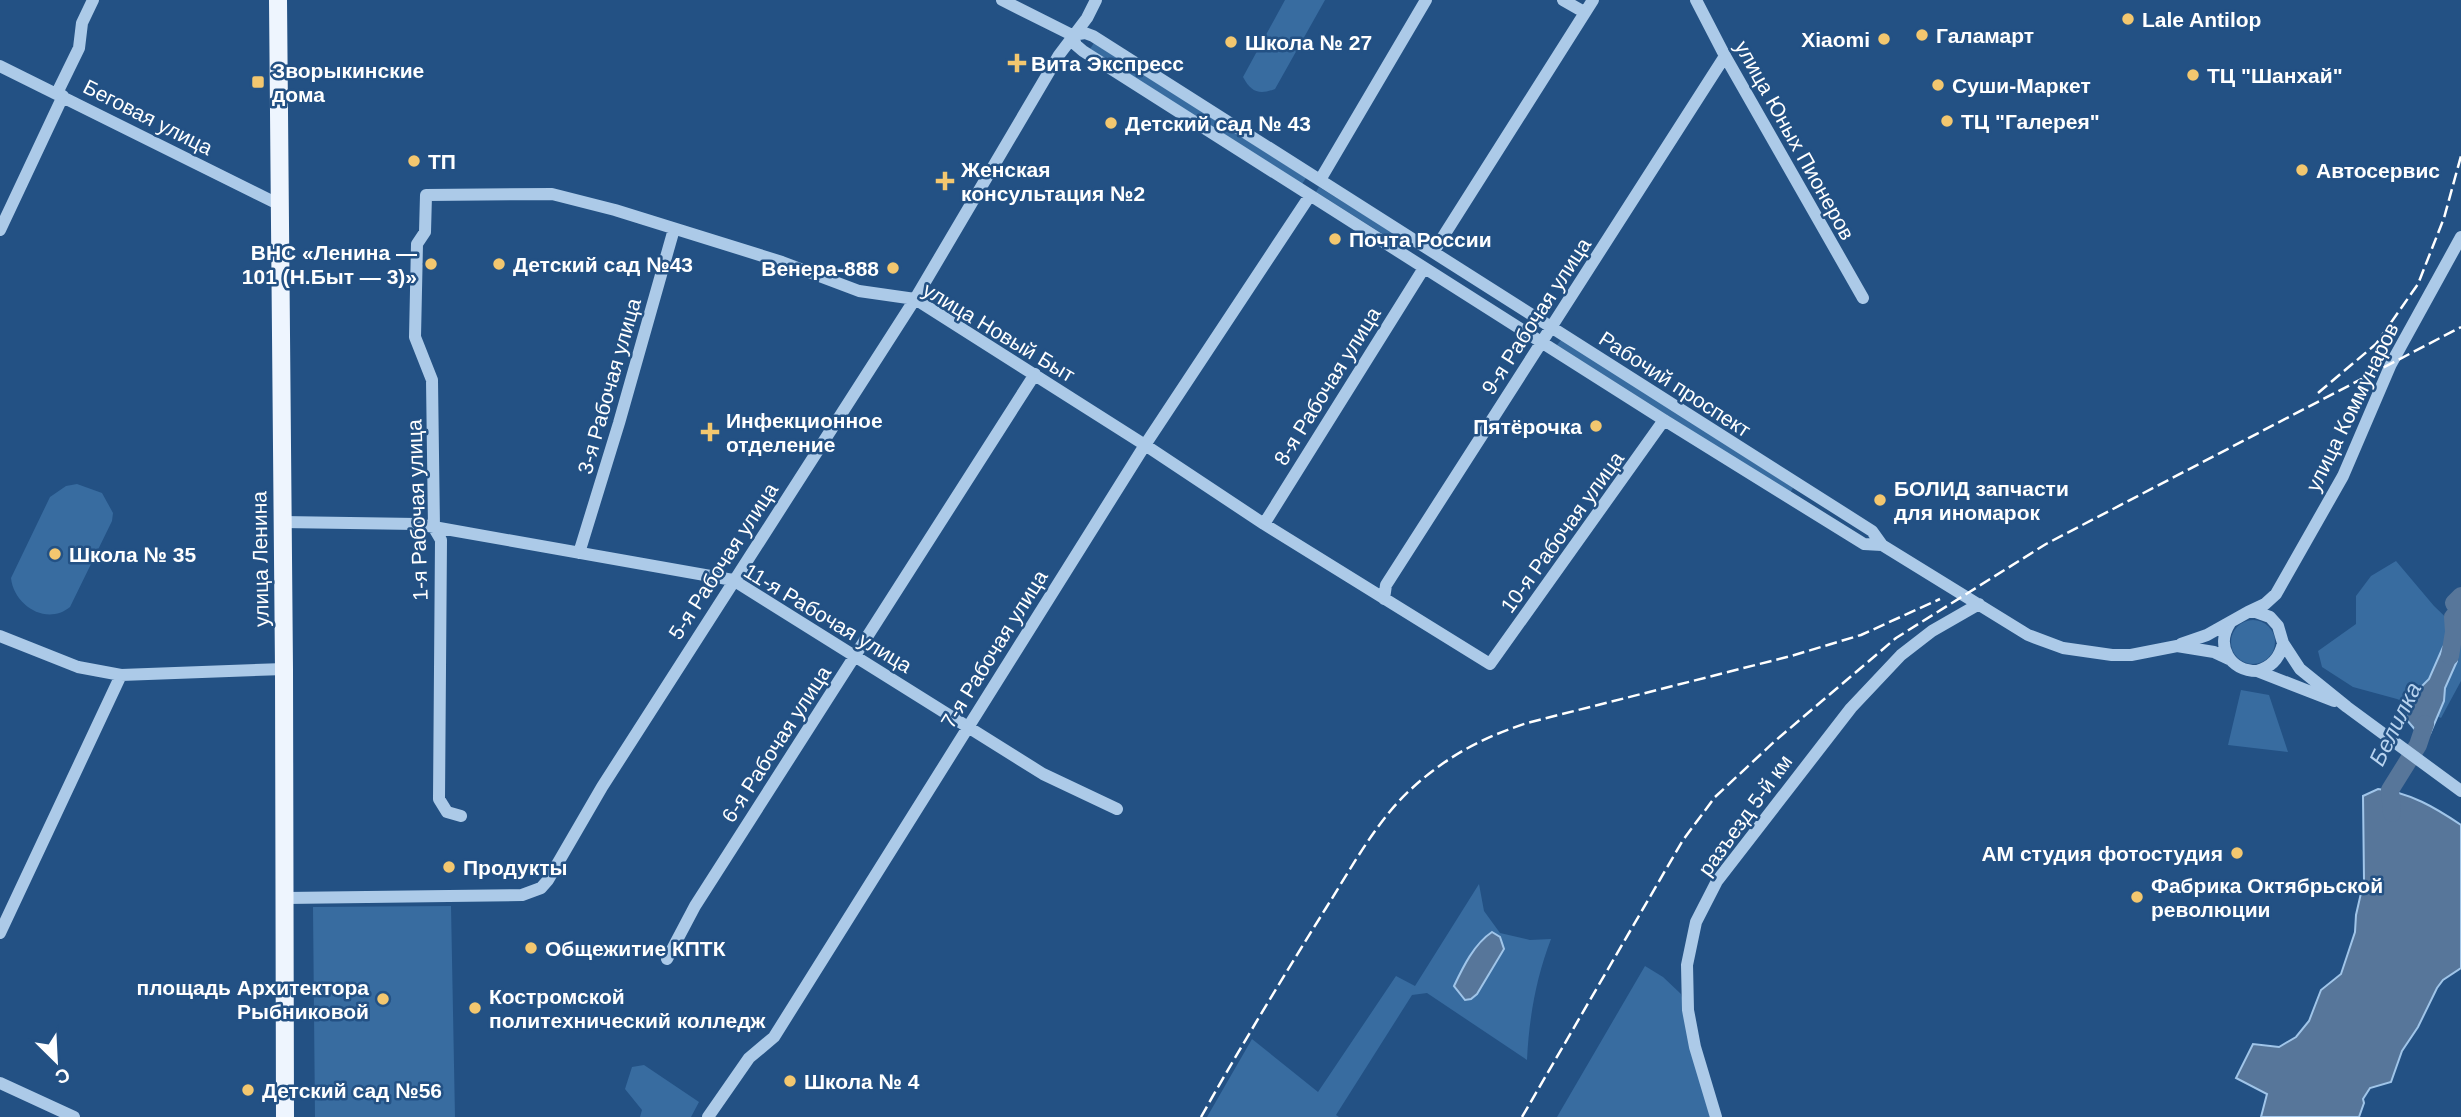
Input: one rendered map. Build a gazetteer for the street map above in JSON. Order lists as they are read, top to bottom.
{
  "streets": {
    "main road": ["улица Ленина"],
    "street": [
      "Беговая улица",
      "улица Юных Пионеров",
      "9-я Рабочая улица",
      "улица Новый Быт",
      "Рабочий проспект",
      "3-я Рабочая улица",
      "8-я Рабочая улица",
      "улица Коммунаров",
      "1-я Рабочая улица",
      "10-я Рабочая улица",
      "5-я Рабочая улица",
      "11-я Рабочая улица",
      "7-я Рабочая улица",
      "6-я Рабочая улица",
      "разъезд 5-й км"
    ]
  },
  "crossings": [
    ["Беговая улица", "улица Ленина"],
    ["улица Юных Пионеров", "9-я Рабочая улица"],
    ["9-я Рабочая улица", "улица Новый Быт"],
    ["9-я Рабочая улица", "Рабочий проспект"],
    ["улица Новый Быт", "3-я Рабочая улица"],
    ["улица Новый Быт", "8-я Рабочая улица"],
    ["улица Новый Быт", "1-я Рабочая улица"],
    ["улица Новый Быт", "10-я Рабочая улица"],
    ["улица Новый Быт", "5-я Рабочая улица"],
    ["улица Новый Быт", "7-я Рабочая улица"],
    ["улица Новый Быт", "6-я Рабочая улица"],
    ["Рабочий проспект", "8-я Рабочая улица"],
    ["Рабочий проспект", "10-я Рабочая улица"],
    ["Рабочий проспект", "5-я Рабочая улица"],
    ["Рабочий проспект", "7-я Рабочая улица"],
    ["Рабочий проспект", "разъезд 5-й км"],
    ["3-я Рабочая улица", "11-я Рабочая улица"],
    ["1-я Рабочая улица", "11-я Рабочая улица"],
    ["улица Ленина", "5-я Рабочая улица"],
    ["улица Ленина", "11-я Рабочая улица"],
    ["5-я Рабочая улица", "11-я Рабочая улица"],
    ["11-я Рабочая улица", "7-я Рабочая улица"],
    ["11-я Рабочая улица", "6-я Рабочая улица"]
  ],
  "water": ["Белилка"],
  "places": {
    "other": [
      "Lale Antilop",
      "Галамарт",
      "Xiaomi",
      "Школа № 27",
      "ТЦ \"Шанхай\"",
      "Суши-Маркет",
      "ТЦ \"Галерея\"",
      "Детский сад № 43",
      "ТП",
      "Автосервис",
      "Почта России",
      "ВНС «Ленина — 101 (Н.Быт — 3)»",
      "Детский сад №43",
      "Венера-888",
      "Пятёрочка",
      "БОЛИД запчасти для иномарок",
      "Школа № 35",
      "АМ студия фотостудия",
      "Продукты",
      "Фабрика Октябрьской революции",
      "Общежитие КПТК",
      "площадь Архитектора Рыбниковой",
      "Костромской политехнический колледж",
      "Школа № 4",
      "Детский сад №56"
    ],
    "health": ["Вита Экспресс", "Женская консультация №2", "Инфекционное отделение"],
    "transit": ["Зворыкинские дома"]
  },
  "north": "bottom right"
}
